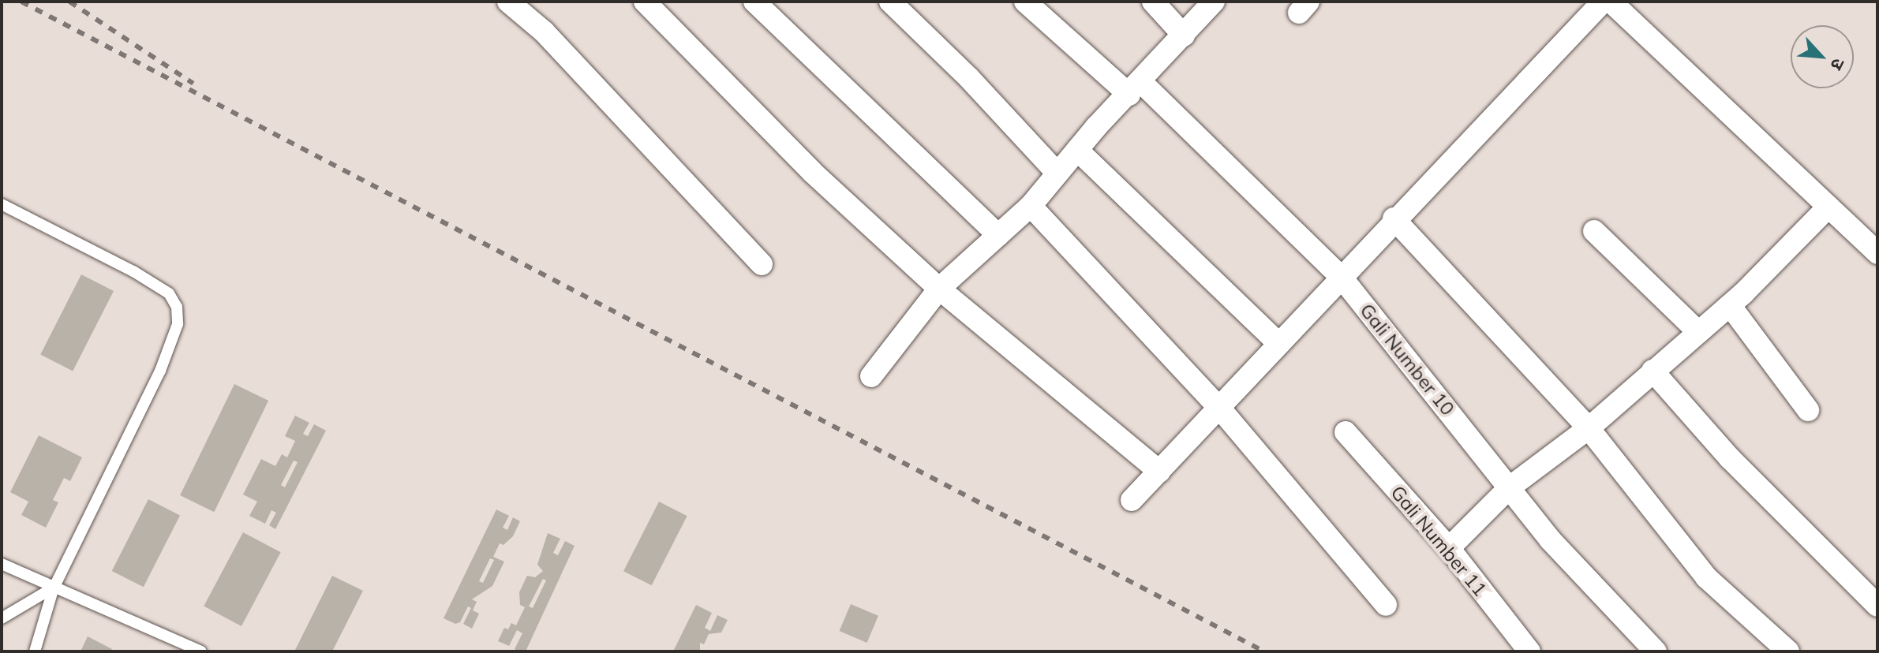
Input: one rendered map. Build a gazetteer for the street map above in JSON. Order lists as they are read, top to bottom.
{
  "streets": {
    "street": ["Gali Number 10", "Gali Number 11"]
  },
  "north": "bottom right"
}
